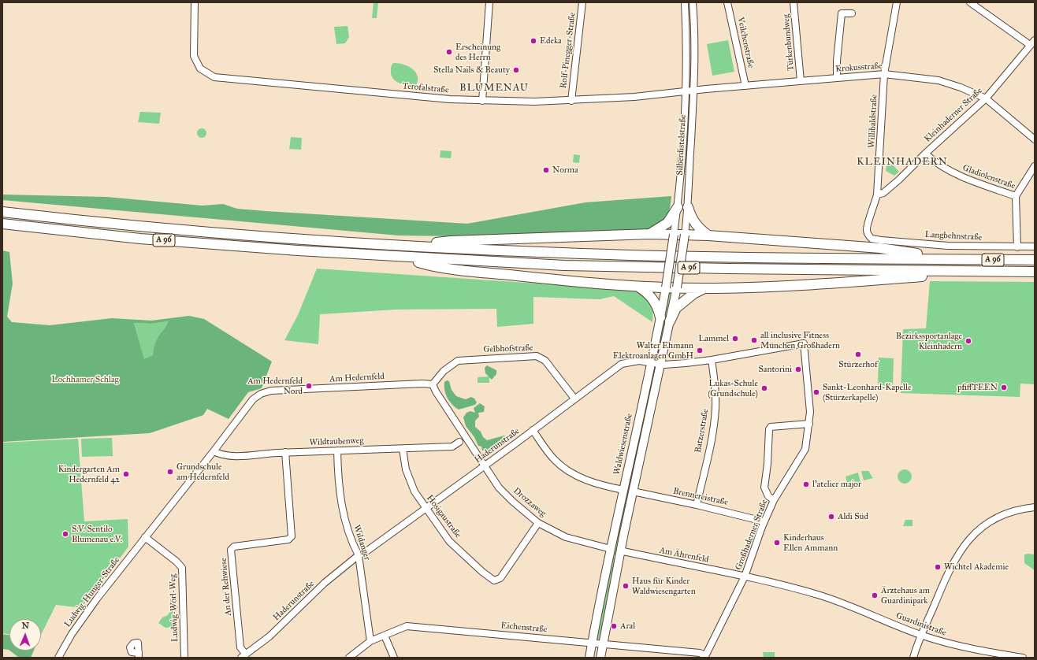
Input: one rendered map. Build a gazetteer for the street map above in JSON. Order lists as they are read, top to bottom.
{
  "streets": {
    "highway": ["A 96"],
    "main road": ["Silberdistelstraße", "Waldwiesenstraße"],
    "street": [
      "Veilchenstraße",
      "Türkenbundweg",
      "Rolf-Pinegger-Straße",
      "Krokusstraße",
      "Terofalstraße",
      "Kleinhaderner Straße",
      "Willibaldstraße",
      "Gladiolenstraße",
      "Langbehnstraße",
      "Gelbhofstraße",
      "Am Hedernfeld",
      "Batzerstraße",
      "Wildtaubenweg",
      "Haderunstraße",
      "Brennereistraße",
      "Drozzaweg",
      "Hosigaustraße",
      "Großhaderner Straße",
      "Wildanger",
      "Am Ährenfeld",
      "An der Rehwiese",
      "Ludwig-Hunger-Straße",
      "Ludwig-Wörl-Weg",
      "Guardinistraße",
      "Eichenstraße"
    ]
  },
  "crossings": [
    ["Veilchenstraße", "Krokusstraße"],
    ["Türkenbundweg", "Krokusstraße"],
    ["Rolf-Pinegger-Straße", "Terofalstraße"],
    ["Krokusstraße", "Terofalstraße"],
    ["Krokusstraße", "Kleinhaderner Straße"],
    ["Krokusstraße", "Willibaldstraße"],
    ["Krokusstraße", "Silberdistelstraße"],
    ["Terofalstraße", "Silberdistelstraße"],
    ["Kleinhaderner Straße", "Willibaldstraße"],
    ["Kleinhaderner Straße", "Gladiolenstraße"],
    ["Willibaldstraße", "Langbehnstraße"],
    ["Silberdistelstraße", "Waldwiesenstraße"],
    ["Gelbhofstraße", "Am Hedernfeld"],
    ["Gelbhofstraße", "Haderunstraße"],
    ["Am Hedernfeld", "Wildtaubenweg"],
    ["Am Hedernfeld", "Ludwig-Hunger-Straße"],
    ["Batzerstraße", "Haderunstraße"],
    ["Batzerstraße", "Brennereistraße"],
    ["Wildtaubenweg", "Hosigaustraße"],
    ["Wildtaubenweg", "Wildanger"],
    ["Wildtaubenweg", "An der Rehwiese"],
    ["Wildtaubenweg", "Ludwig-Hunger-Straße"],
    ["Waldwiesenstraße", "Haderunstraße"],
    ["Waldwiesenstraße", "Drozzaweg"],
    ["Waldwiesenstraße", "Eichenstraße"],
    ["Haderunstraße", "Drozzaweg"],
    ["Haderunstraße", "Hosigaustraße"],
    ["Haderunstraße", "Großhaderner Straße"],
    ["Haderunstraße", "Wildanger"],
    ["Haderunstraße", "An der Rehwiese"],
    ["Brennereistraße", "Großhaderner Straße"],
    ["Drozzaweg", "Hosigaustraße"],
    ["Großhaderner Straße", "Am Ährenfeld"],
    ["Großhaderner Straße", "Guardinistraße"],
    ["Großhaderner Straße", "Eichenstraße"],
    ["Wildanger", "Eichenstraße"],
    ["Am Ährenfeld", "Guardinistraße"],
    ["Ludwig-Hunger-Straße", "Ludwig-Wörl-Weg"]
  ],
  "districts": ["BLUMENAU", "KLEINHADERN"],
  "parks": ["Lochhamer Schlag"],
  "places": [
    "Edeka",
    "Erscheinung des Herrn",
    "Stella Nails & Beauty",
    "Norma",
    "Lammel",
    "all inclusive Fitness München Großhadern",
    "Bezirkssportanlage Kleinhadern",
    "Walter Ehmann Elektroanlagen GmbH",
    "Stürzerhof",
    "Santorini",
    "Am Hedernfeld Nord",
    "pfiffTEEN",
    "Lukas-Schule (Grundschule)",
    "Sankt-Leonhard-Kapelle (Stürzerkapelle)",
    "Grundschule am Hedernfeld",
    "Kindergarten Am Hedernfeld 42",
    "l'atelier major",
    "Aldi Süd",
    "S.V. Sentilo Blumenau e.V.",
    "Kinderhaus Ellen Ammann",
    "Wichtel Akademie",
    "Haus für Kinder Waldwiesengarten",
    "Ärztehaus am Guardinipark",
    "Aral"
  ],
  "north": "top"
}
